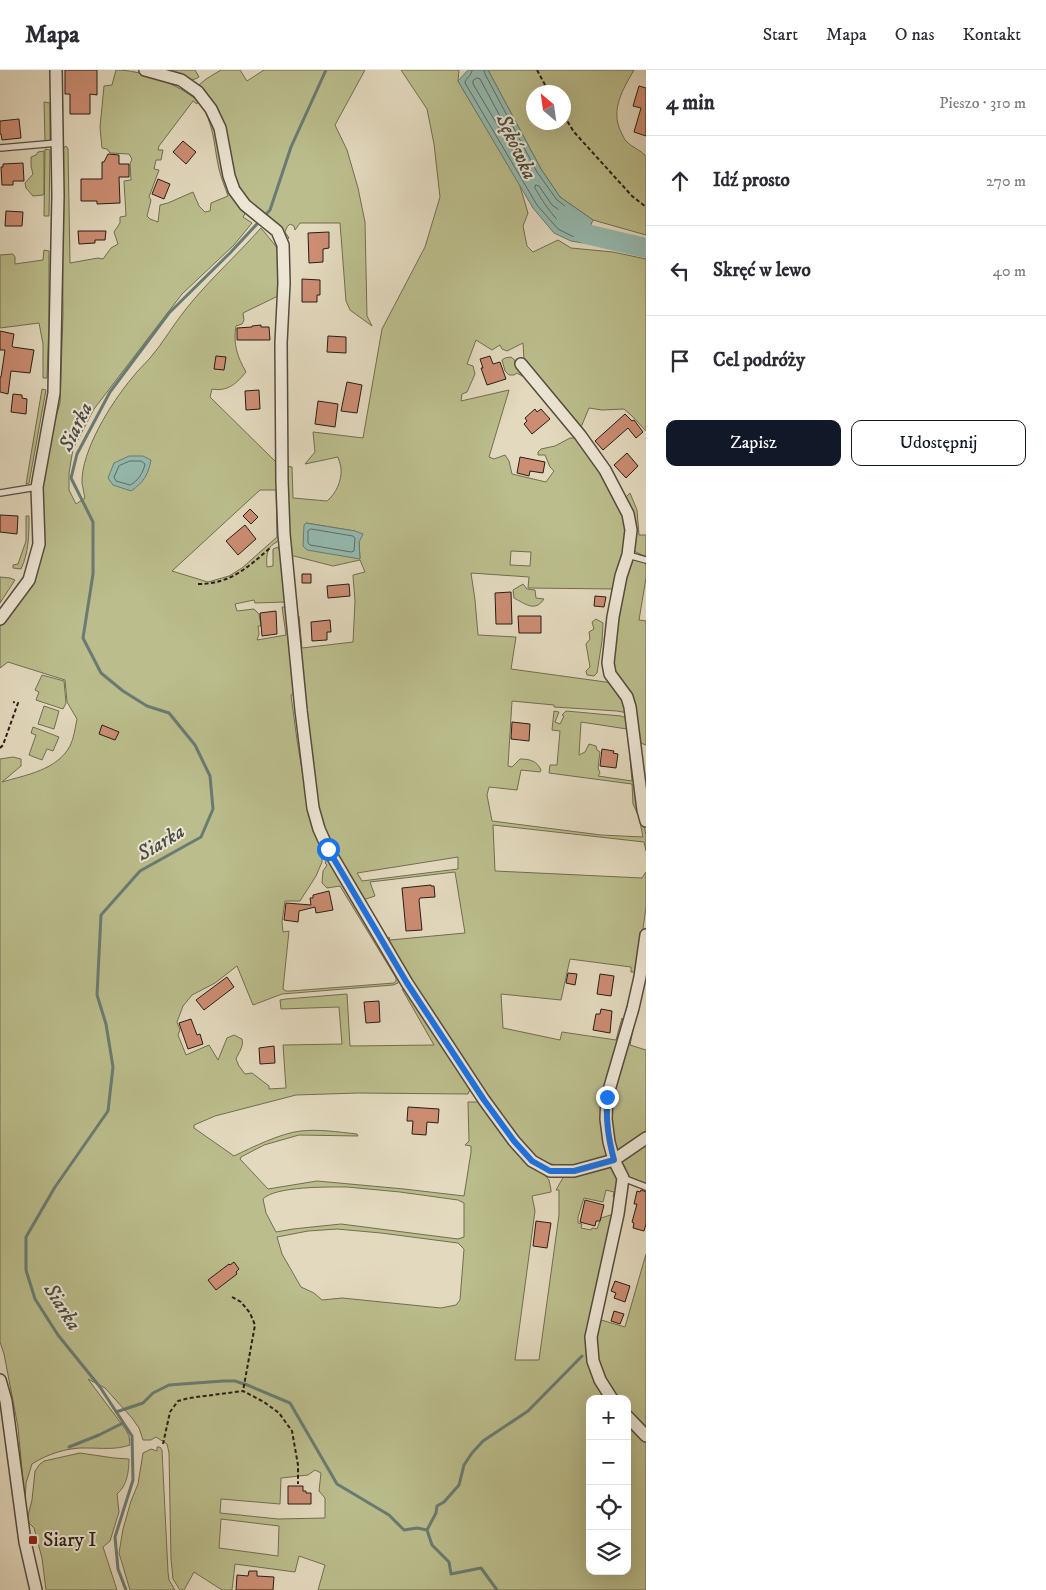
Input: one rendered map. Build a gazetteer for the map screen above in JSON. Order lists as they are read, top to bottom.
{
  "water": ["Sękówka", "Siarka"],
  "places": {
    "transit": ["Siary I"]
  },
  "north": "top left",
  "page": {
    "header": "Mapa",
    "nav": [
      "Start",
      "Mapa",
      "O nas",
      "Kontakt"
    ],
    "heading": ["4 min", "Pieszo · 310 m"],
    "list": [
      ["Idź prosto", "270 m"],
      ["Skręć w lewo", "40 m"],
      "Cel podróży"
    ],
    "buttons": ["Zapisz", "Udostępnij"],
    "map_buttons": ["+", "−"]
  }
}
